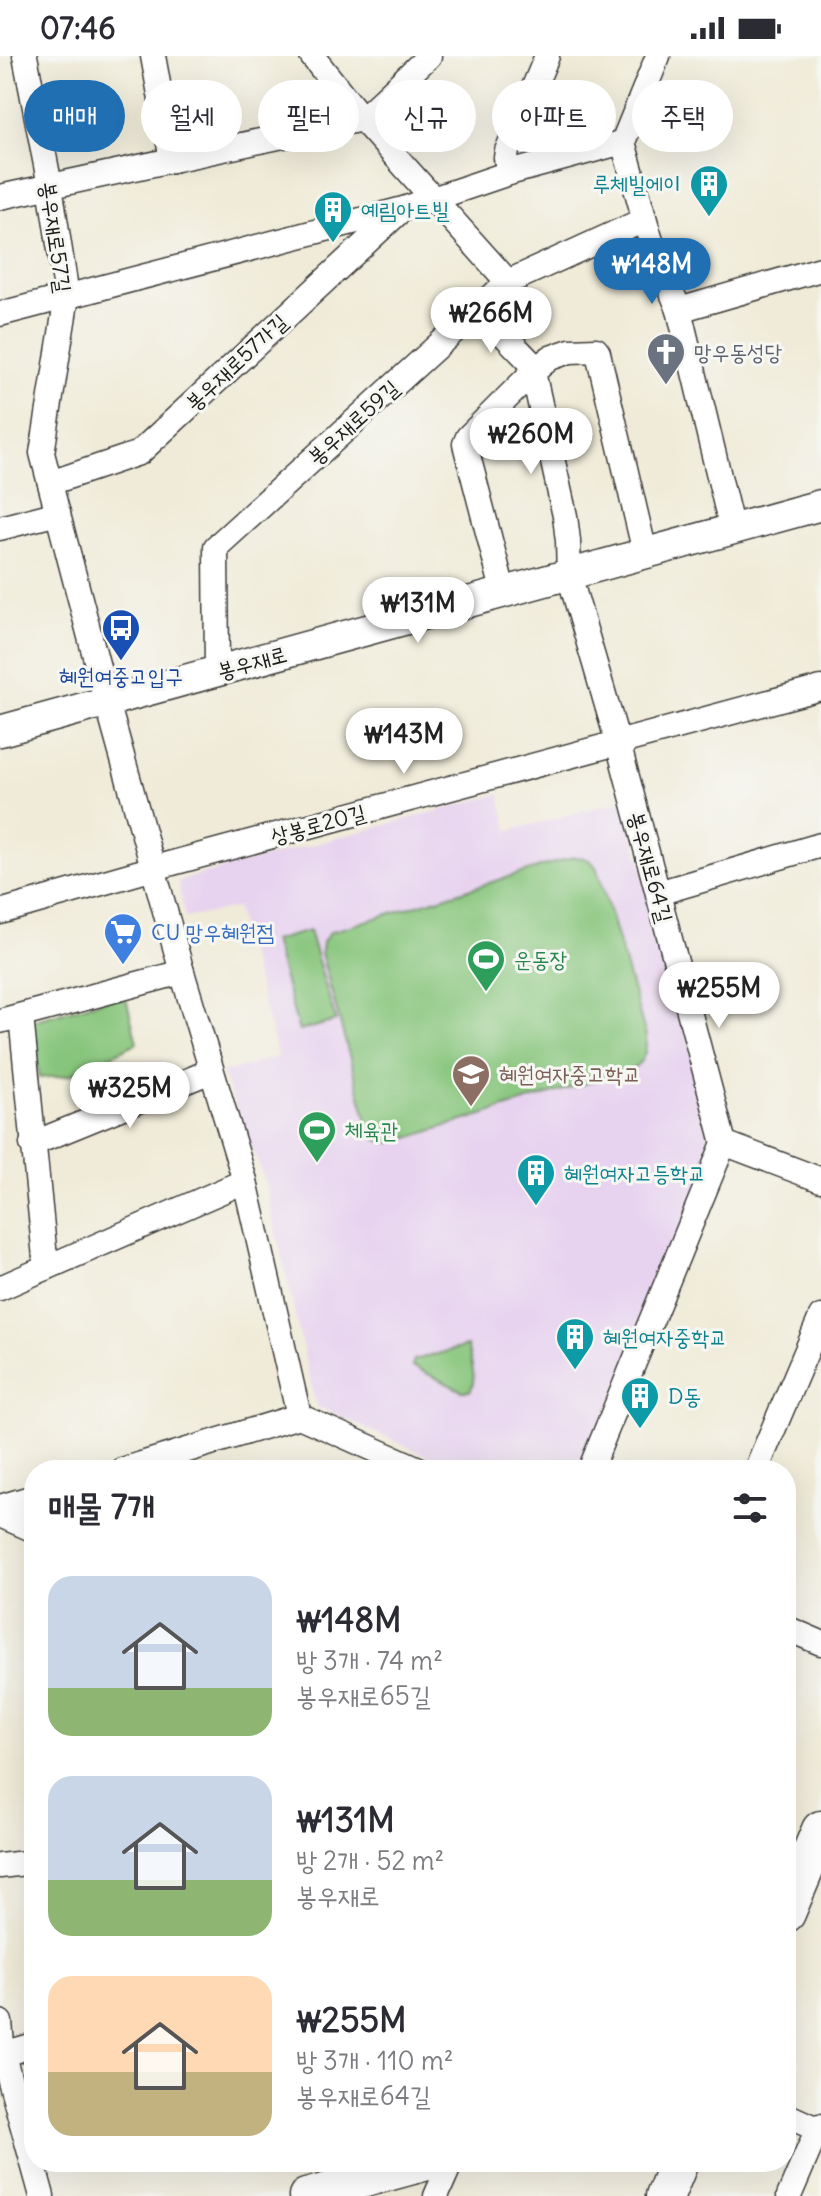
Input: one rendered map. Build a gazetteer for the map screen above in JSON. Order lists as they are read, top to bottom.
{
  "streets": {
    "street": [
      "봉우재로57길",
      "봉우재로57가길",
      "봉우재로59길",
      "봉우재로",
      "상봉로20길",
      "봉우재로64길"
    ]
  },
  "crossings": [
    ["봉우재로57길", "봉우재로57가길"],
    ["봉우재로57길", "봉우재로"],
    ["봉우재로57길", "상봉로20길"],
    ["봉우재로59길", "봉우재로"],
    ["봉우재로", "봉우재로64길"],
    ["상봉로20길", "봉우재로64길"]
  ],
  "places": {
    "building": [
      "루체빌에이",
      "예림아트빌",
      "혜원여자고등학교",
      "혜원여자중학교",
      "D동"
    ],
    "church": ["망우동성당"],
    "bus stop": ["혜원여중고입구"],
    "supermarket": ["CU 망우혜원점"],
    "sports": ["운동장", "체육관"],
    "school or university": ["혜원여자중고학교"]
  },
  "page": {
    "status": "07:46",
    "chip": [
      "매매",
      "월세",
      "필터",
      "신규",
      "아파트",
      "주택"
    ],
    "price": [
      "₩148M",
      "₩266M",
      "₩260M",
      "₩131M",
      "₩143M",
      "₩255M",
      "₩325M"
    ],
    "heading": "매물 7개",
    "list": [
      {
        "name": "₩148M",
        "note": "방 3개 · 74 m² · 봉우재로65길"
      },
      {
        "name": "₩131M",
        "note": "방 2개 · 52 m² · 봉우재로"
      },
      {
        "name": "₩255M",
        "note": "방 3개 · 110 m² · 봉우재로64길"
      }
    ]
  }
}
